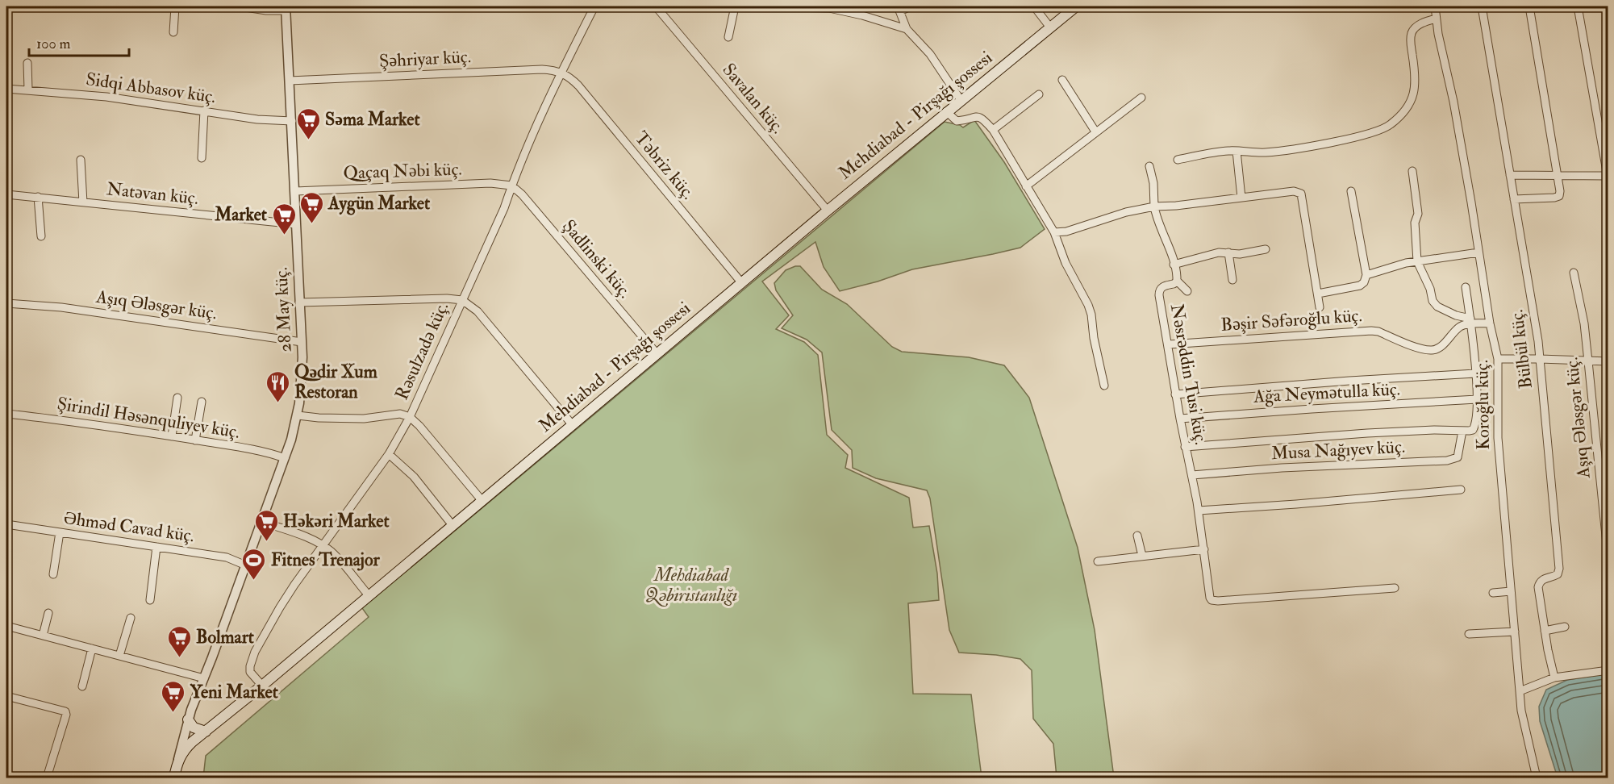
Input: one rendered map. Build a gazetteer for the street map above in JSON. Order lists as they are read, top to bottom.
{
  "streets": {
    "main road": ["Mehdiabad - Pirşağı şossesi"],
    "street": [
      "Şəhriyar küç.",
      "Sidqi Abbasov küç.",
      "Savalan küç.",
      "Təbriz küç.",
      "Qaçaq Nəbi küç.",
      "Natəvan küç.",
      "Şadlinski küç.",
      "Aşıq Ələsgər küç.",
      "28 May küç.",
      "Bəşir Səfəroğlu küç.",
      "Bülbül küç.",
      "Rəsulzadə küç.",
      "Nəsrəddin Tusi küç.",
      "Ağa Neymətulla küç.",
      "Koroğlu küç.",
      "Şirindil Həsənquliyev küç.",
      "Musa Nağıyev küç.",
      "Əhməd Cavad küç."
    ]
  },
  "crossings": [
    ["Şəhriyar küç.", "Təbriz küç."],
    ["Şəhriyar küç.", "28 May küç."],
    ["Şəhriyar küç.", "Rəsulzadə küç."],
    ["Sidqi Abbasov küç.", "28 May küç."],
    ["Savalan küç.", "Mehdiabad - Pirşağı şossesi"],
    ["Mehdiabad - Pirşağı şossesi", "Təbriz küç."],
    ["Mehdiabad - Pirşağı şossesi", "Şadlinski küç."],
    ["Mehdiabad - Pirşağı şossesi", "28 May küç."],
    ["Mehdiabad - Pirşağı şossesi", "Rəsulzadə küç."],
    ["Təbriz küç.", "Rəsulzadə küç."],
    ["Qaçaq Nəbi küç.", "Şadlinski küç."],
    ["Qaçaq Nəbi küç.", "28 May küç."],
    ["Qaçaq Nəbi küç.", "Rəsulzadə küç."],
    ["Natəvan küç.", "28 May küç."],
    ["Şadlinski küç.", "Rəsulzadə küç."],
    ["Aşıq Ələsgər küç.", "28 May küç."],
    ["28 May küç.", "Şirindil Həsənquliyev küç."],
    ["28 May küç.", "Əhməd Cavad küç."],
    ["Bəşir Səfəroğlu küç.", "Nəsrəddin Tusi küç."],
    ["Bəşir Səfəroğlu küç.", "Koroğlu küç."],
    ["Nəsrəddin Tusi küç.", "Ağa Neymətulla küç."],
    ["Nəsrəddin Tusi küç.", "Musa Nağıyev küç."]
  ],
  "parks": ["Mehdiabad Qəbiristanlığı"],
  "places": {
    "supermarket": [
      "Səma Market",
      "Aygün Market",
      "Market",
      "Həkəri Market",
      "Bolmart",
      "Yeni Market"
    ],
    "restaurant": ["Qədir Xum Restoran"],
    "sports": ["Fitnes Trenajor"]
  },
  "scale_bar": "100 m"
}
